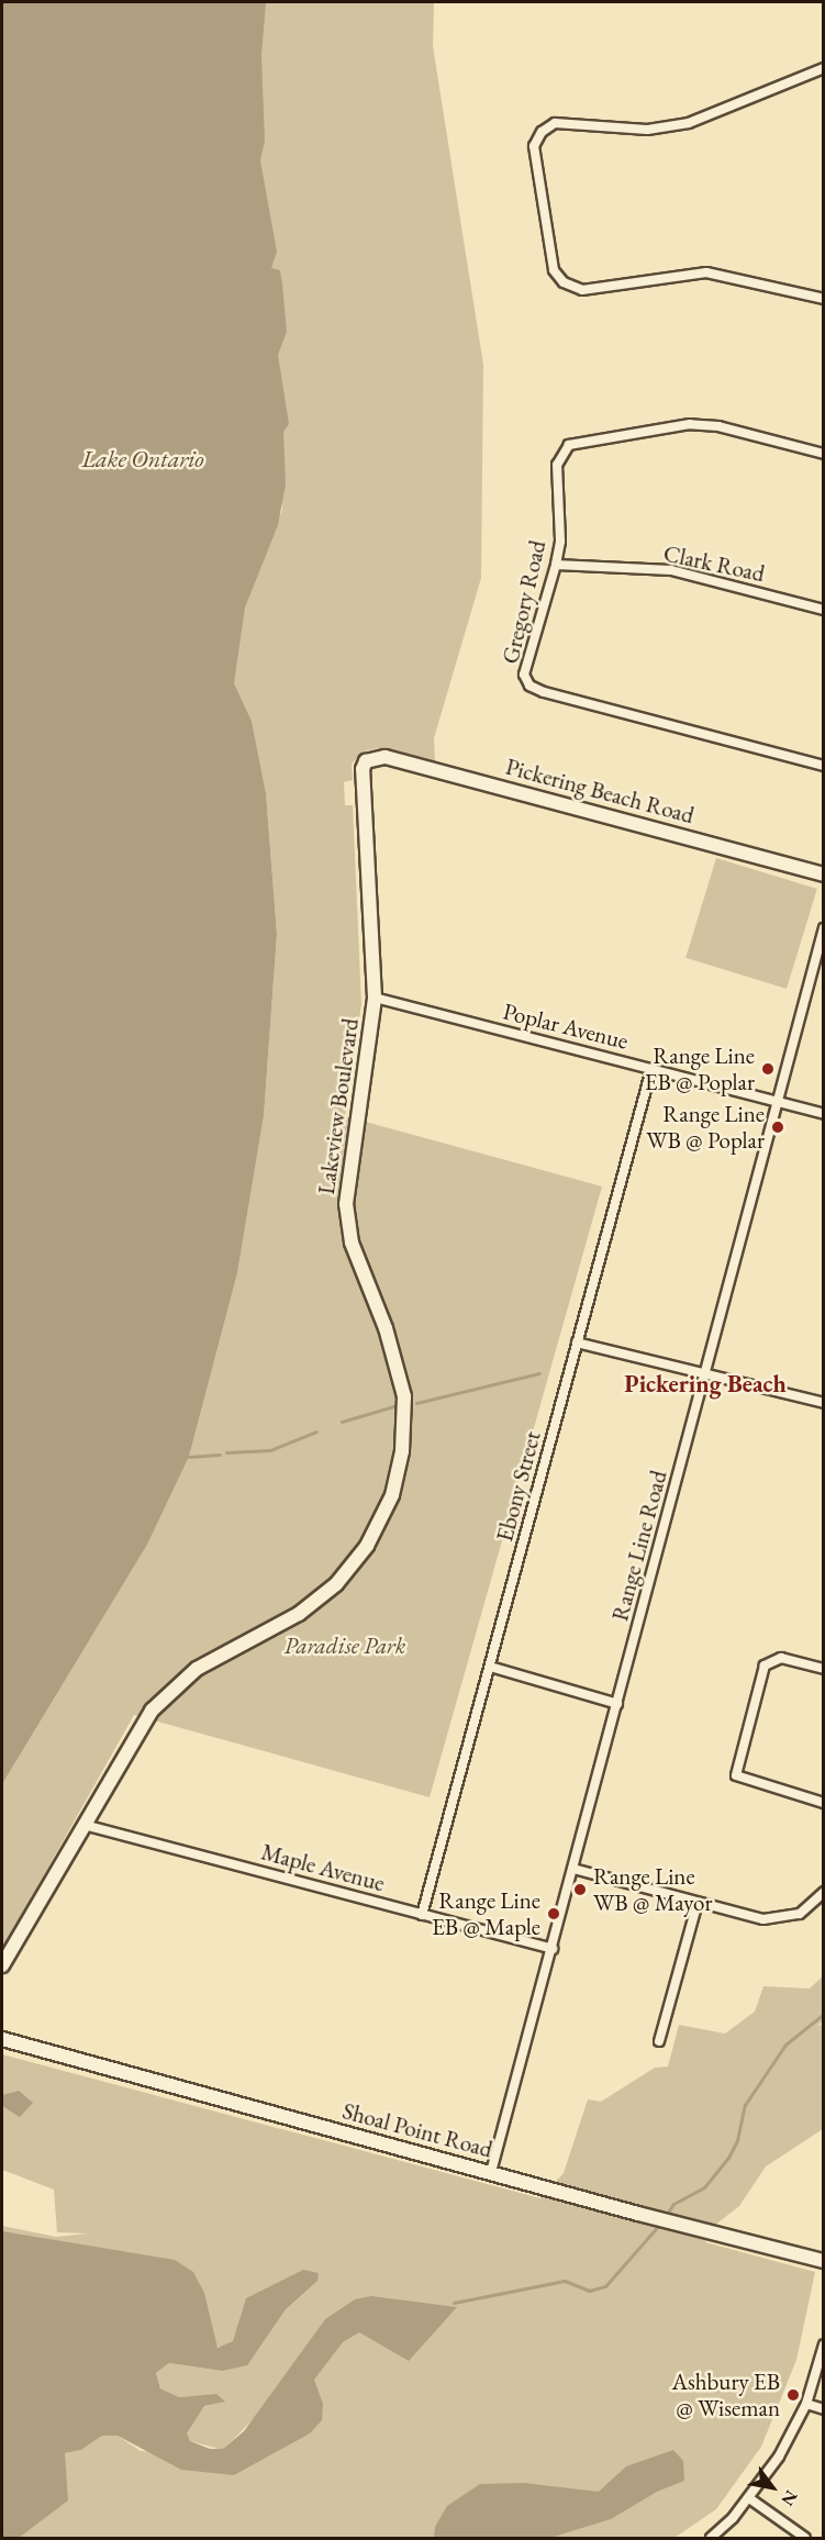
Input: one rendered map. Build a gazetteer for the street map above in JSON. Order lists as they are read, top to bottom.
{
  "streets": {
    "street": [
      "Clark Road",
      "Gregory Road",
      "Pickering Beach Road",
      "Poplar Avenue",
      "Lakeview Boulevard",
      "Ebony Street",
      "Range Line Road",
      "Maple Avenue",
      "Shoal Point Road"
    ]
  },
  "crossings": [
    ["Clark Road", "Gregory Road"],
    ["Pickering Beach Road", "Lakeview Boulevard"],
    ["Poplar Avenue", "Lakeview Boulevard"],
    ["Poplar Avenue", "Ebony Street"],
    ["Poplar Avenue", "Range Line Road"],
    ["Lakeview Boulevard", "Maple Avenue"],
    ["Ebony Street", "Maple Avenue"],
    ["Range Line Road", "Maple Avenue"],
    ["Range Line Road", "Shoal Point Road"]
  ],
  "districts": ["Pickering Beach"],
  "water": ["Lake Ontario"],
  "parks": ["Paradise Park"],
  "places": [
    "Range Line EB @ Poplar",
    "Range Line WB @ Poplar",
    "Range Line WB @ Mayor",
    "Range Line EB @ Maple",
    "Ashbury EB @ Wiseman"
  ],
  "north": "bottom right"
}
